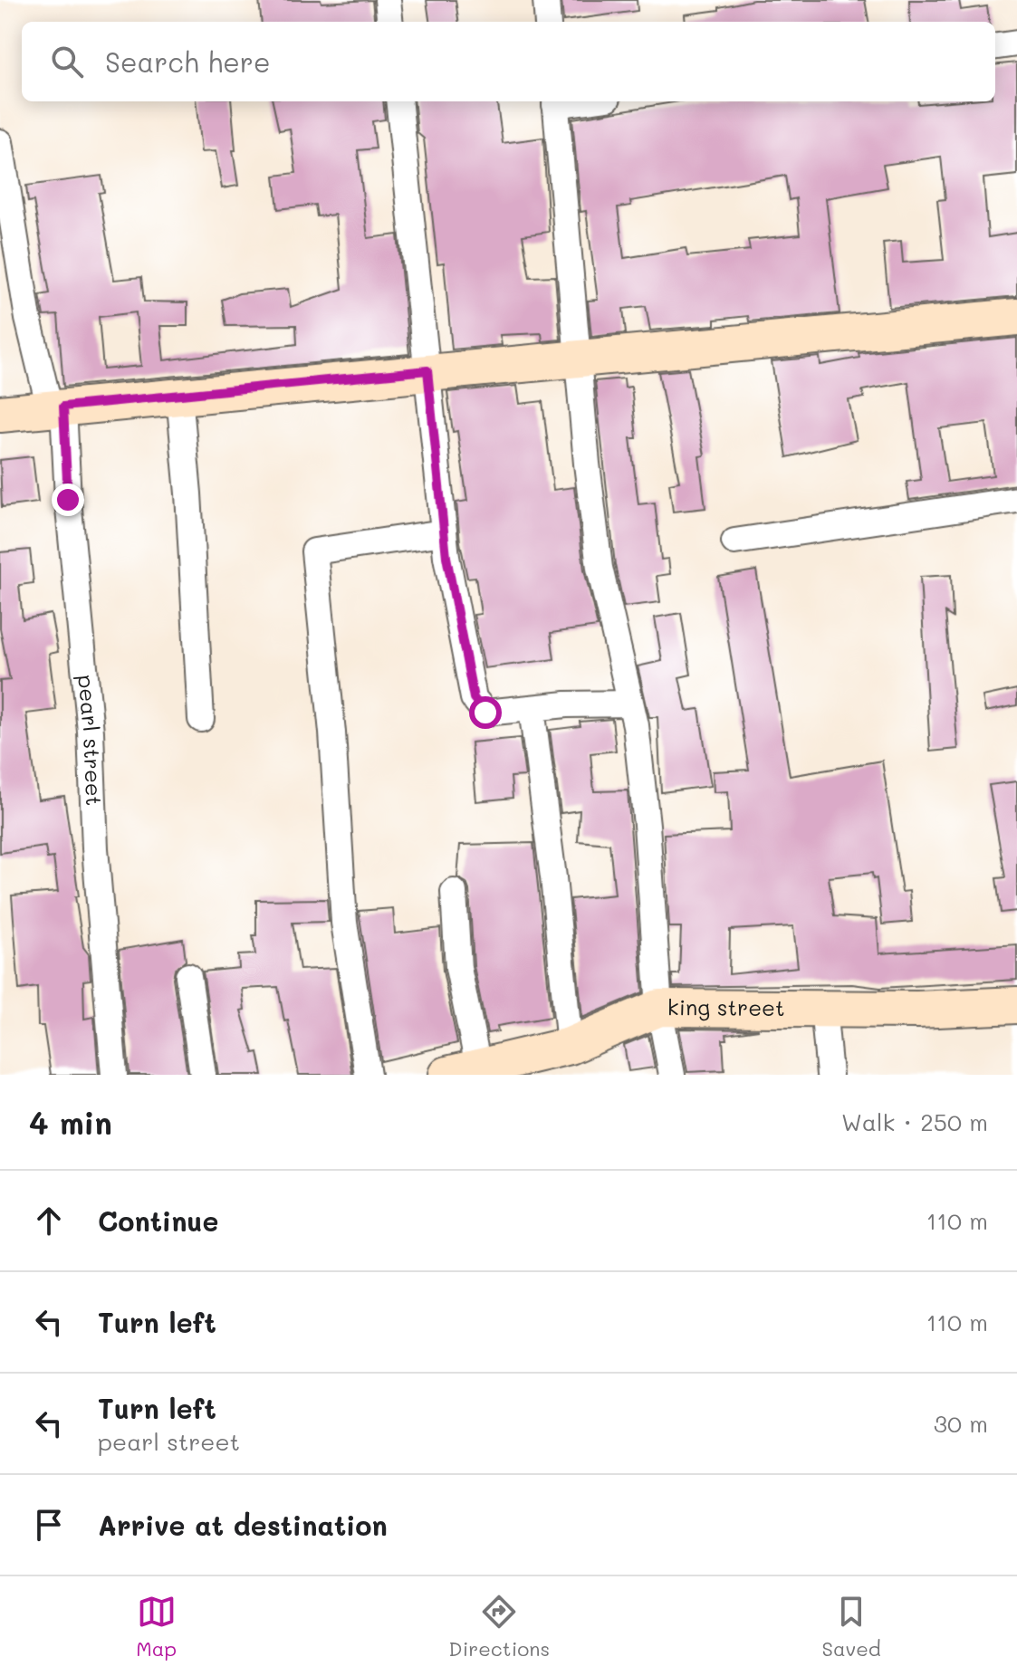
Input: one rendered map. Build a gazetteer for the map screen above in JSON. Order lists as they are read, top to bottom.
{
  "streets": {
    "street": ["pearl street", "king street"]
  },
  "page": {
    "search": "Search here",
    "heading": ["4 min", "Walk · 250 m"],
    "list": [
      ["Continue", "110 m"],
      ["Turn left", "110 m"],
      ["Turn left", "pearl street", "30 m"],
      "Arrive at destination"
    ],
    "nav": ["Map", "Directions", "Saved"]
  }
}
